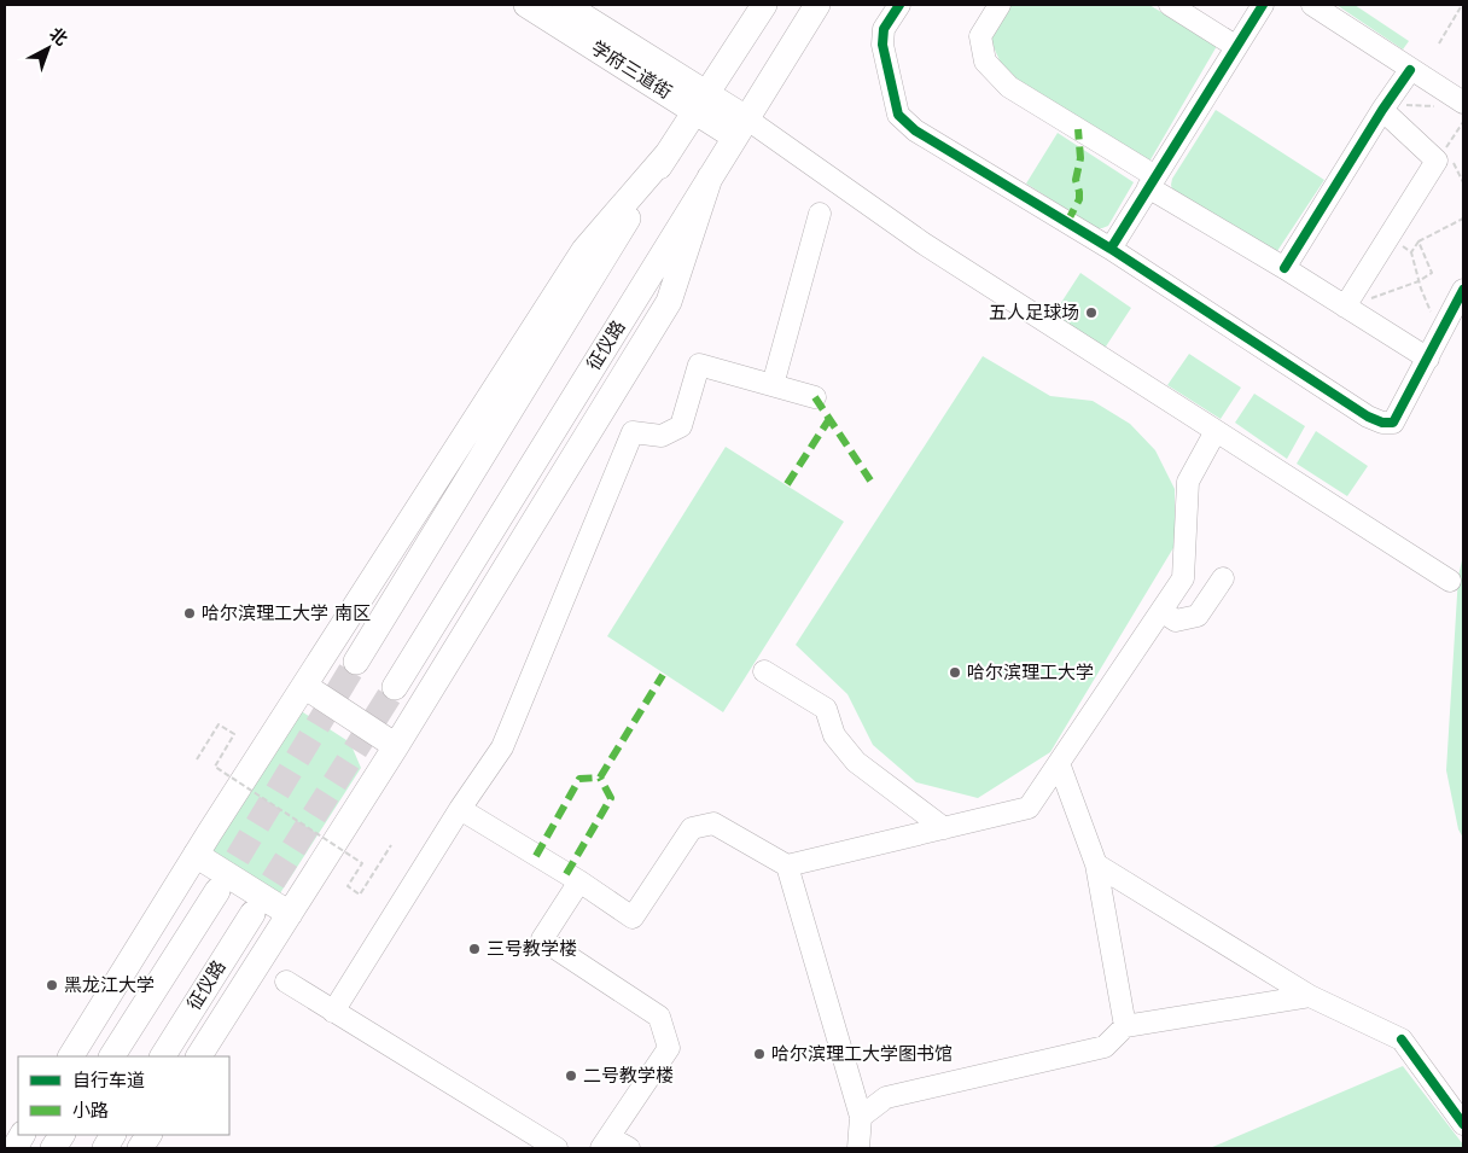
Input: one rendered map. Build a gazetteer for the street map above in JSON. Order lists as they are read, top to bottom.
{
  "streets": {
    "main road": ["学府三道街", "征仪路"]
  },
  "crossings": [
    ["学府三道街", "征仪路"]
  ],
  "places": [
    "五人足球场",
    "哈尔滨理工大学 南区",
    "哈尔滨理工大学",
    "三号教学楼",
    "黑龙江大学",
    "哈尔滨理工大学图书馆",
    "二号教学楼"
  ],
  "legend": ["自行车道", "小路"],
  "north": "top right"
}
